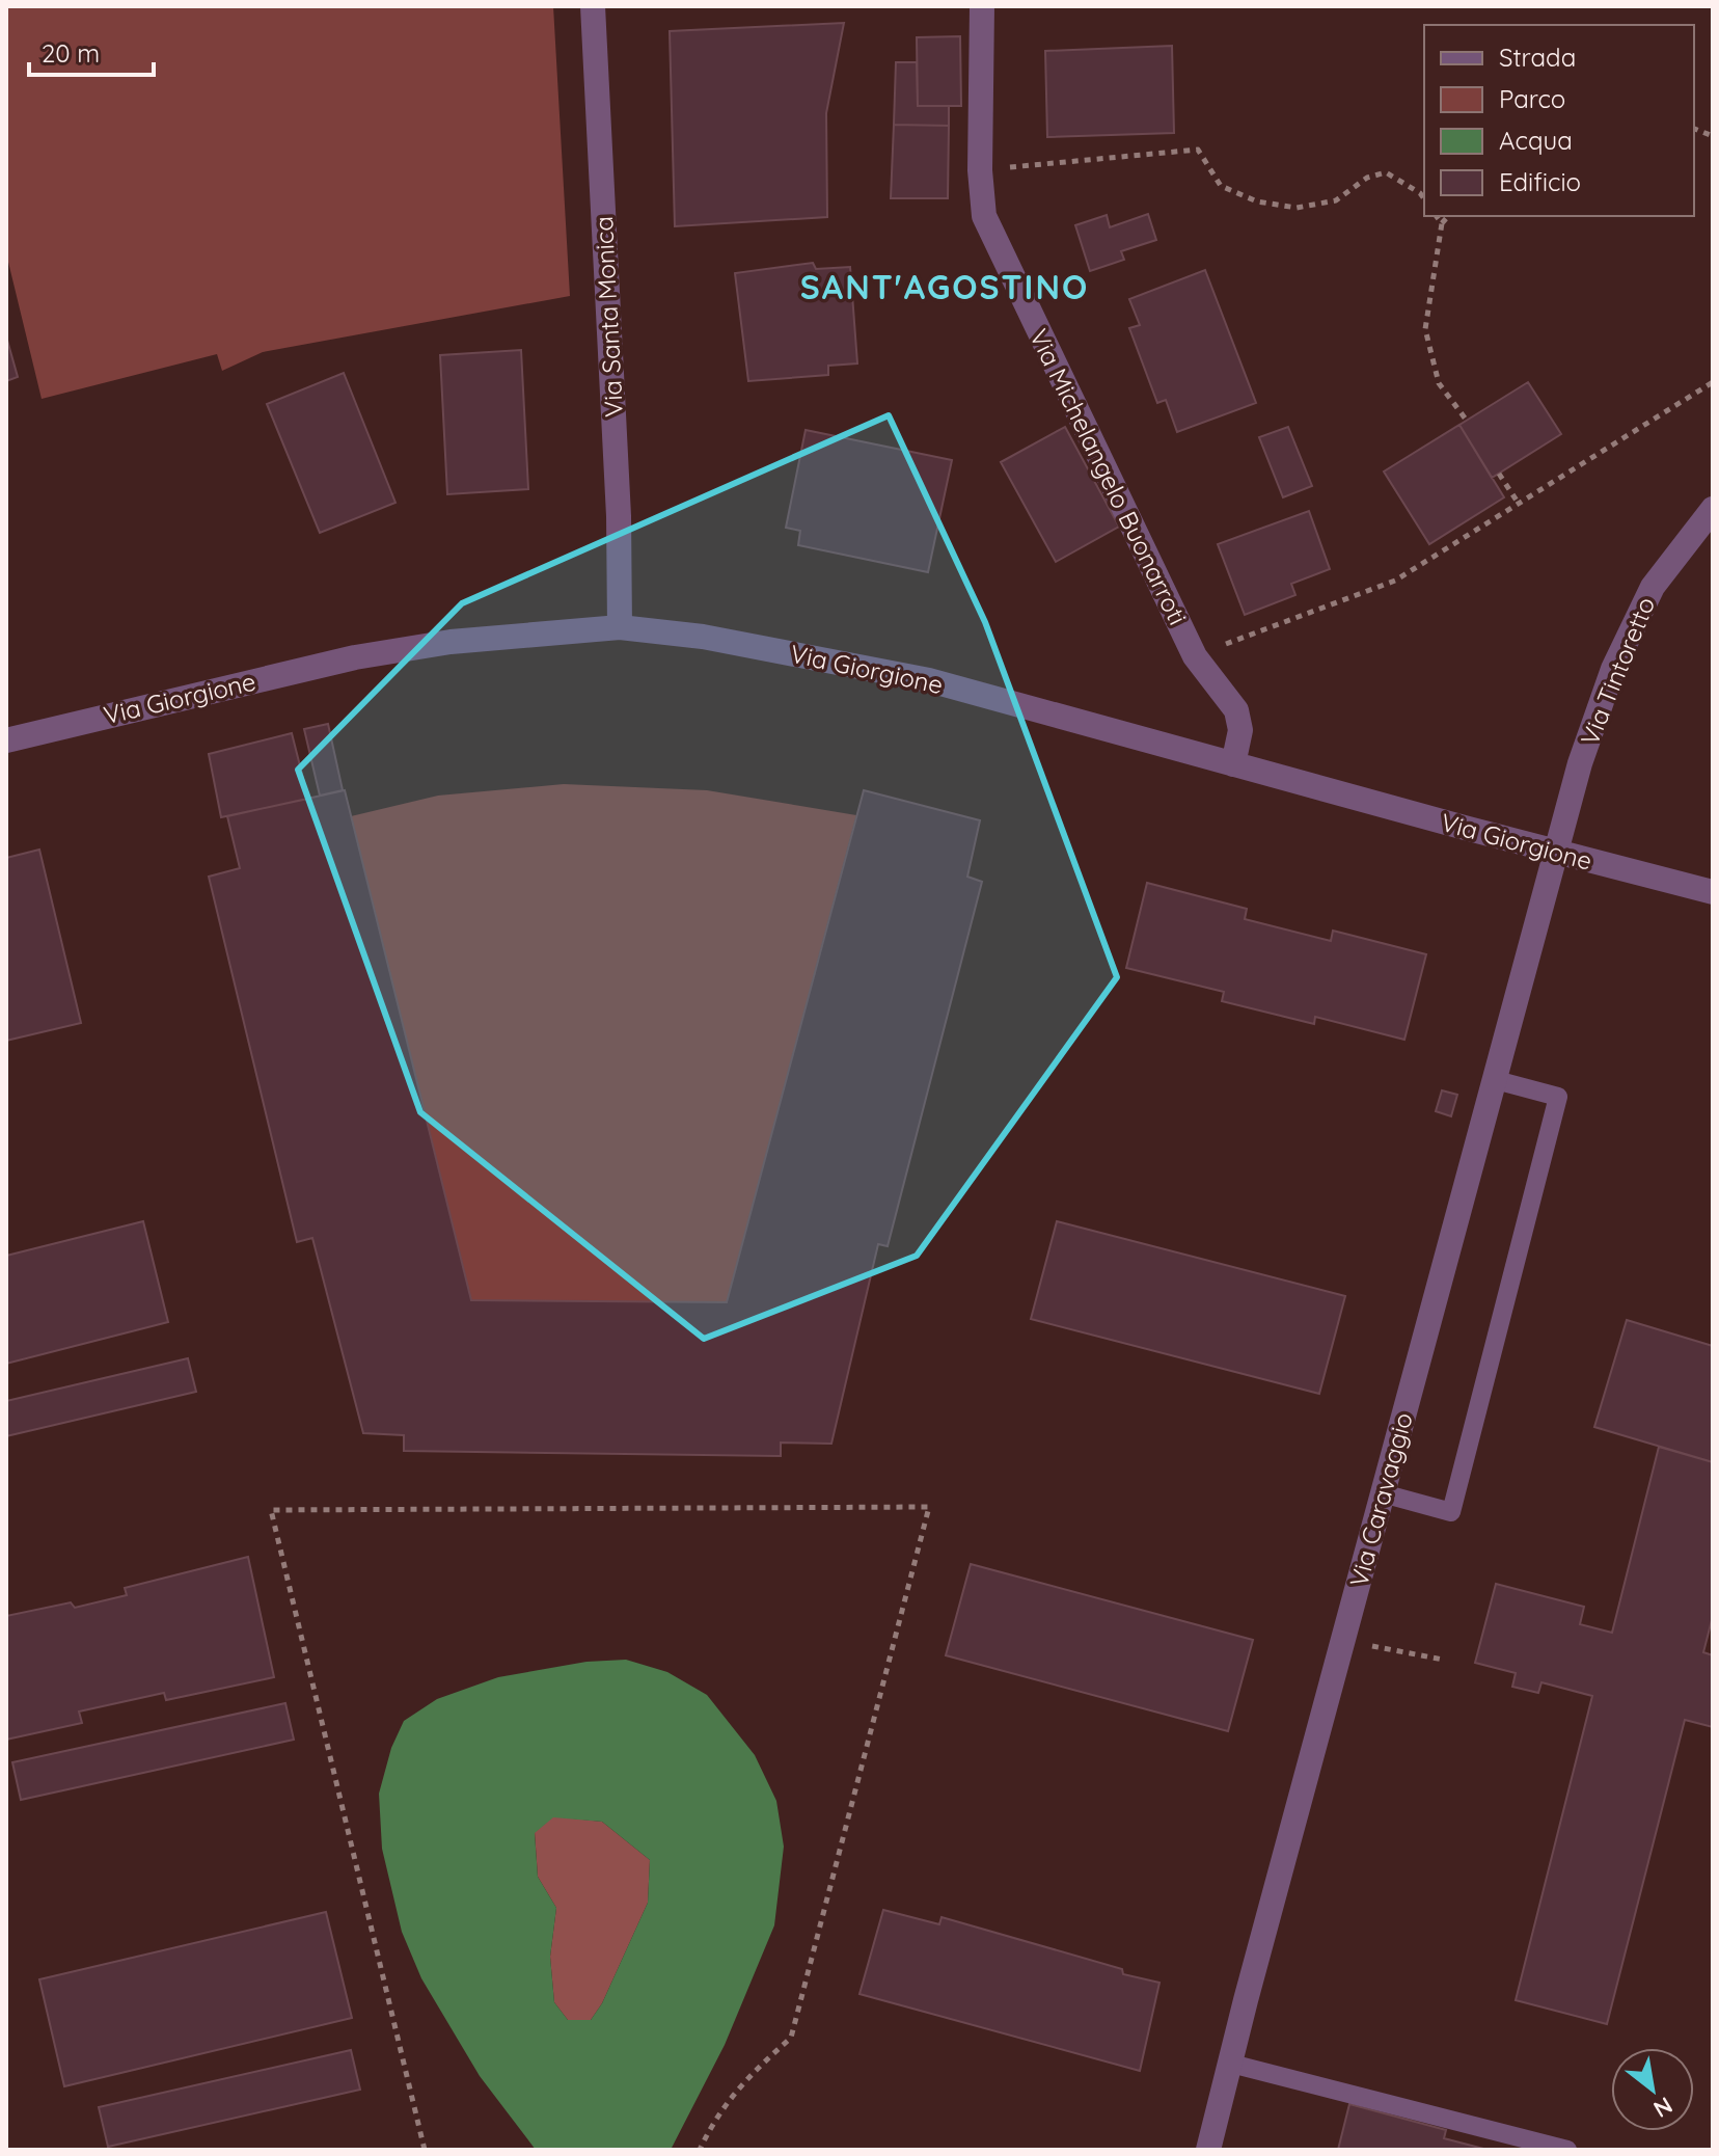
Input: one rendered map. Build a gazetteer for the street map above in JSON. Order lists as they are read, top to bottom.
{
  "streets": {
    "street": [
      "Via Santa Monica",
      "Via Michelangelo Buonarroti",
      "Via Giorgione",
      "Via Tintoretto",
      "Via Caravaggio"
    ]
  },
  "crossings": [
    ["Via Santa Monica", "Via Giorgione"],
    ["Via Michelangelo Buonarroti", "Via Giorgione"],
    ["Via Giorgione", "Via Tintoretto"],
    ["Via Giorgione", "Via Caravaggio"],
    ["Via Tintoretto", "Via Caravaggio"]
  ],
  "districts": ["SANT'AGOSTINO"],
  "legend": [
    "Strada",
    "Parco",
    "Acqua",
    "Edificio"
  ],
  "scale_bar": "20 m",
  "north": "bottom right"
}
